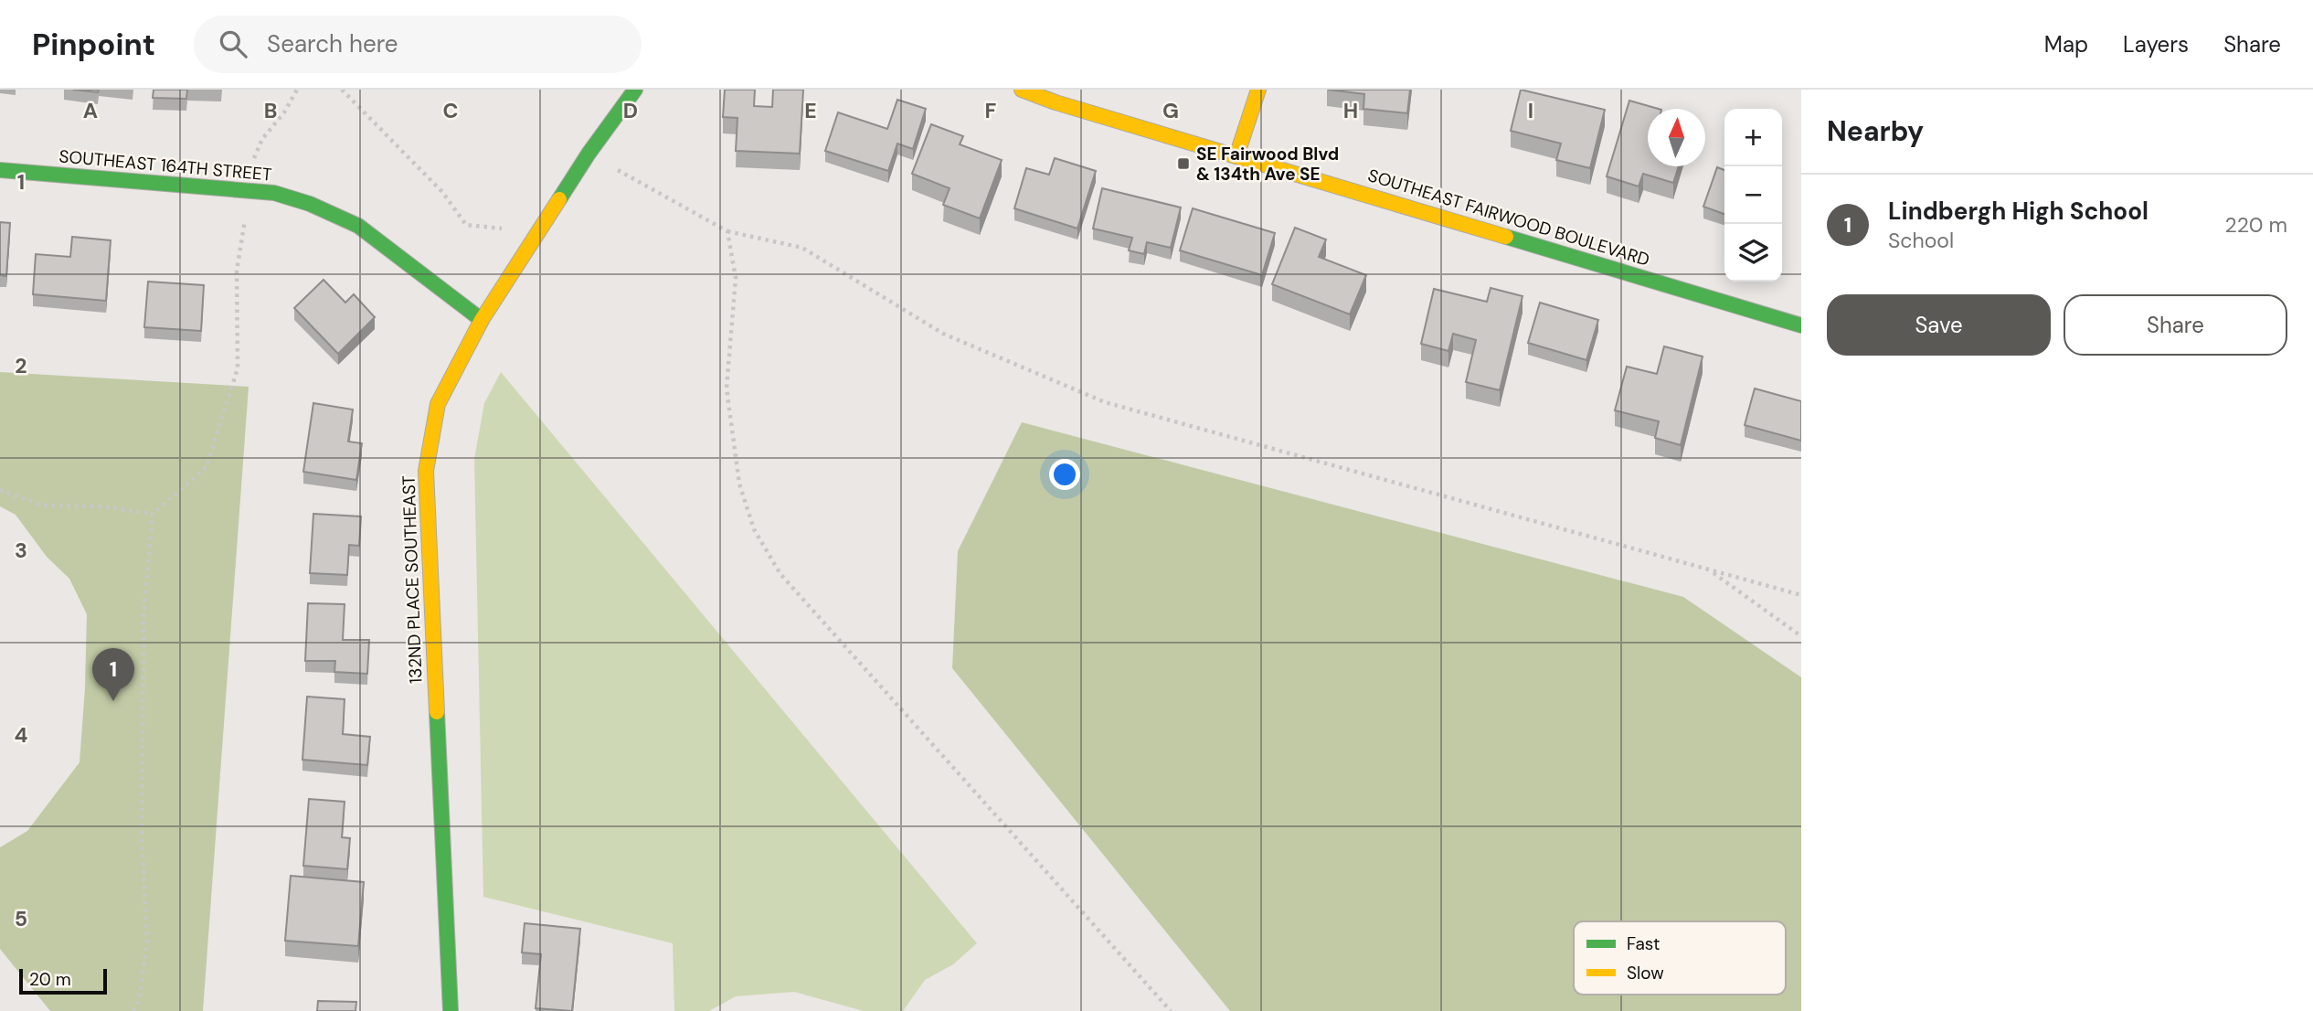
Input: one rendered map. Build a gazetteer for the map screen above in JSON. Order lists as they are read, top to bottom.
{
  "streets": {
    "street": ["SOUTHEAST 164TH STREET", "SOUTHEAST FAIRWOOD BOULEVARD", "132ND PLACE SOUTHEAST"]
  },
  "crossings": [
    ["SOUTHEAST 164TH STREET", "132ND PLACE SOUTHEAST"]
  ],
  "places": {
    "transit": ["SE Fairwood Blvd & 134th Ave SE"]
  },
  "legend": ["Fast", "Slow"],
  "scale_bar": "20 m",
  "north": "top",
  "page": {
    "header": "Pinpoint",
    "search": "Search here",
    "nav": ["Map", "Layers", "Share"],
    "heading": "Nearby",
    "map_buttons": ["+", "−"],
    "list": [
      {
        "mark": "1",
        "name": "Lindbergh High School",
        "note": "School",
        "value": "220 m"
      }
    ],
    "buttons": ["Save", "Share"],
    "pins": "1",
    "scale": "20 m"
  },
  "grid": {
    "columns": [
      "A",
      "B",
      "C",
      "D",
      "E",
      "F",
      "G",
      "H",
      "I"
    ],
    "rows": [
      "1",
      "2",
      "3",
      "4",
      "5"
    ]
  }
}
